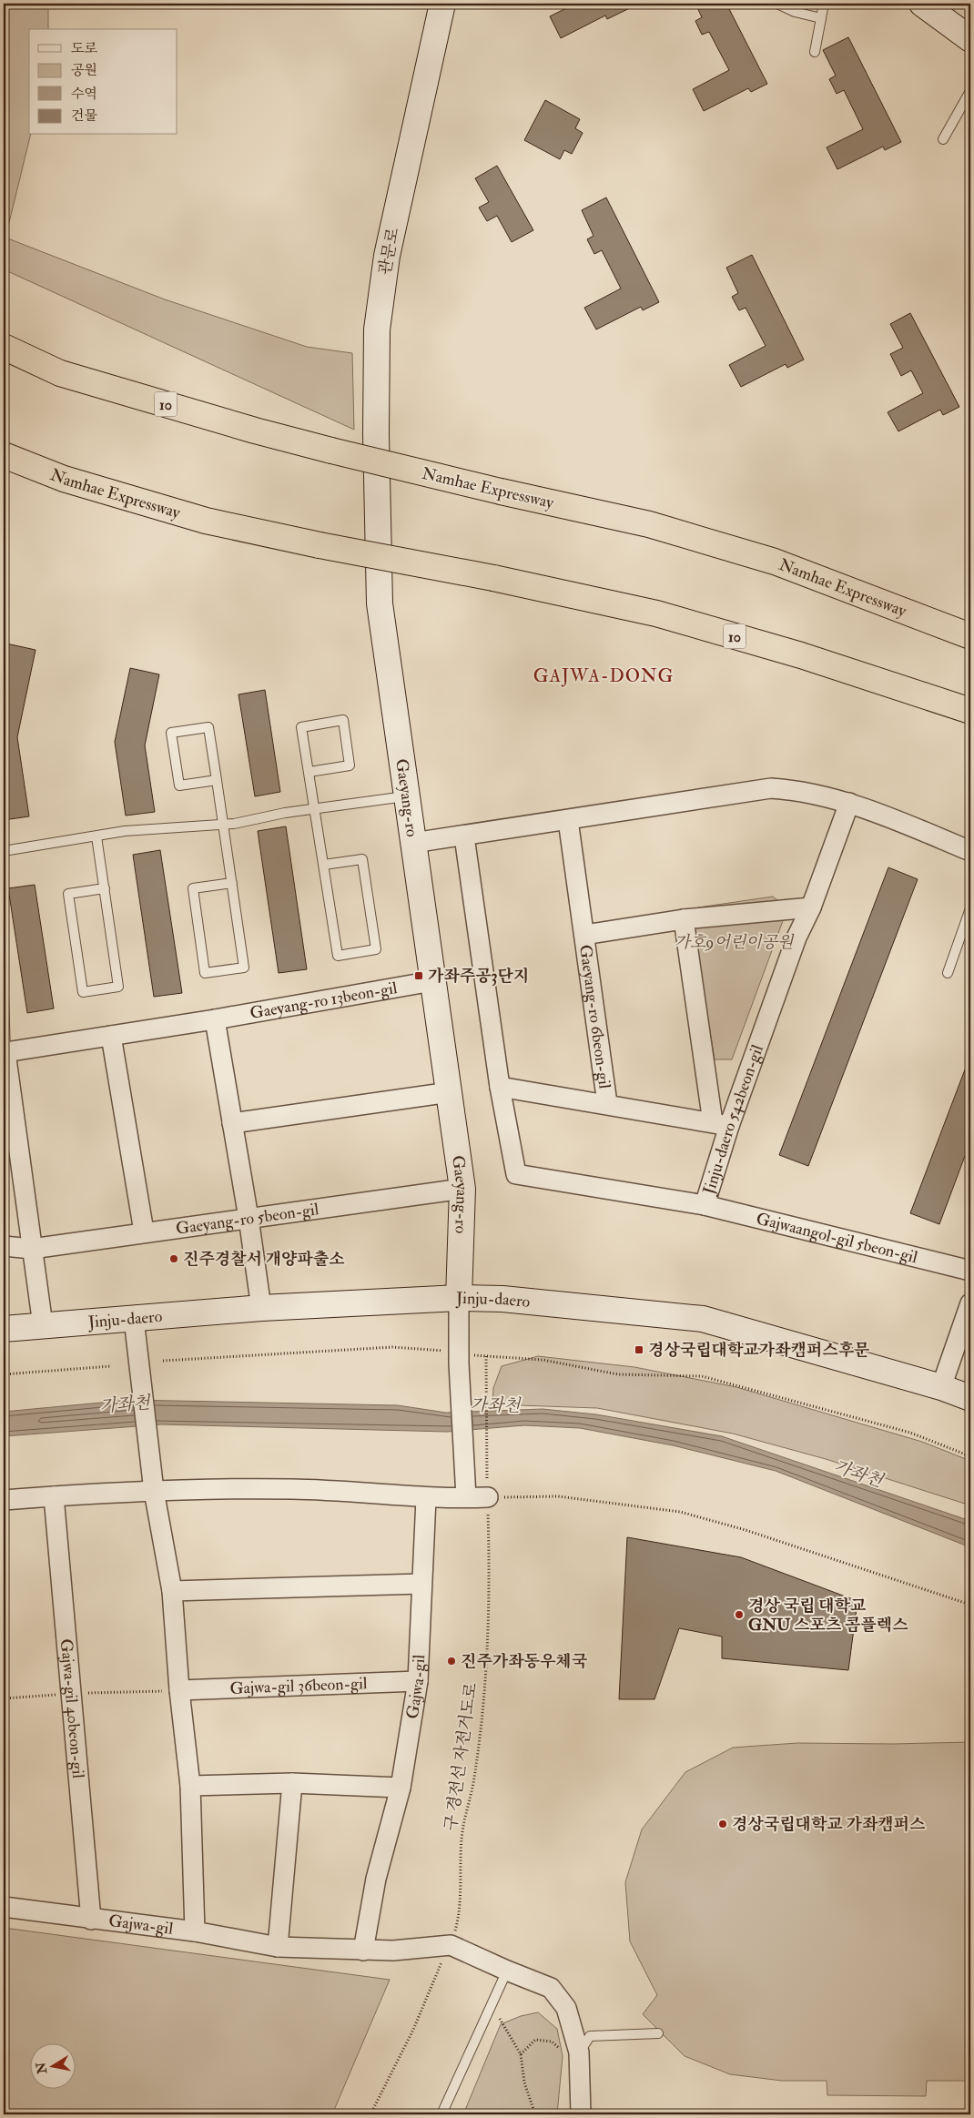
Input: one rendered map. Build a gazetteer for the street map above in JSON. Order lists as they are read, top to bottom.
{
  "streets": {
    "highway": ["10", "Namhae Expressway"],
    "street": [
      "관문로",
      "Gaeyang-ro",
      "Gaeyang-ro 13beon-gil",
      "Gaeyang-ro 6beon-gil",
      "Jinju-daero 542beon-gil",
      "Gaeyang-ro 5beon-gil",
      "Gajwaangol-gil 5beon-gil",
      "Jinju-daero",
      "Gajwa-gil 36beon-gil",
      "Gajwa-gil",
      "Gajwa-gil 40beon-gil"
    ],
    "path": ["구 경전선 자전거도로"]
  },
  "crossings": [
    ["관문로", "Gaeyang-ro"],
    ["Gaeyang-ro", "Gaeyang-ro 13beon-gil"],
    ["Gaeyang-ro", "Gaeyang-ro 5beon-gil"],
    ["Gaeyang-ro", "Jinju-daero"],
    ["Gaeyang-ro 6beon-gil", "Jinju-daero 542beon-gil"],
    ["Jinju-daero 542beon-gil", "Gajwaangol-gil 5beon-gil"],
    ["Gajwa-gil 36beon-gil", "Gajwa-gil"],
    ["Gajwa-gil", "Gajwa-gil 40beon-gil"]
  ],
  "districts": ["GAJWA-DONG"],
  "water": ["가좌천"],
  "parks": ["가호9어린이공원"],
  "places": {
    "transit": ["가좌주공3단지", "경상국립대학교가좌캠퍼스후문"],
    "other": [
      "진주경찰서 개양파출소",
      "경상 국립 대학교 GNU 스포츠 콤플렉스",
      "진주가좌동우체국",
      "경상국립대학교 가좌캠퍼스"
    ]
  },
  "legend": [
    "도로",
    "공원",
    "수역",
    "건물"
  ],
  "north": "left"
}
